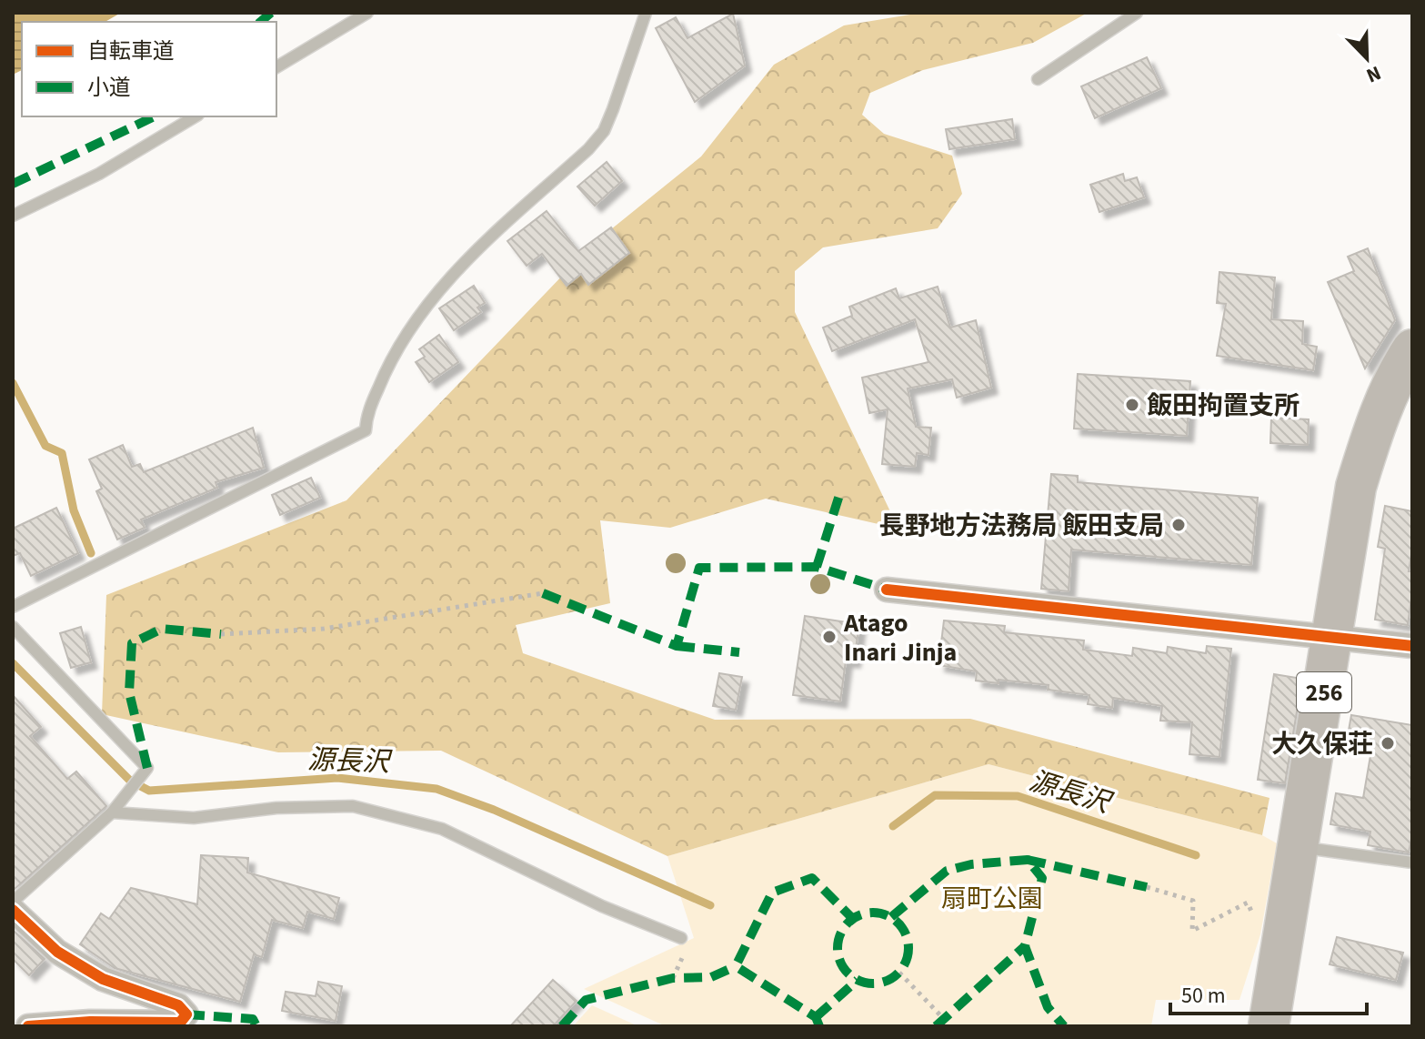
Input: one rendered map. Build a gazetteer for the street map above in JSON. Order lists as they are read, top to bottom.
{
  "streets": {
    "highway": ["256"]
  },
  "water": ["源長沢"],
  "parks": ["扇町公園"],
  "places": [
    "飯田拘置支所",
    "長野地方法務局 飯田支局",
    "Atago Inari Jinja",
    "大久保荘"
  ],
  "legend": ["自転車道", "小道"],
  "scale_bar": "50 m",
  "north": "bottom right"
}
